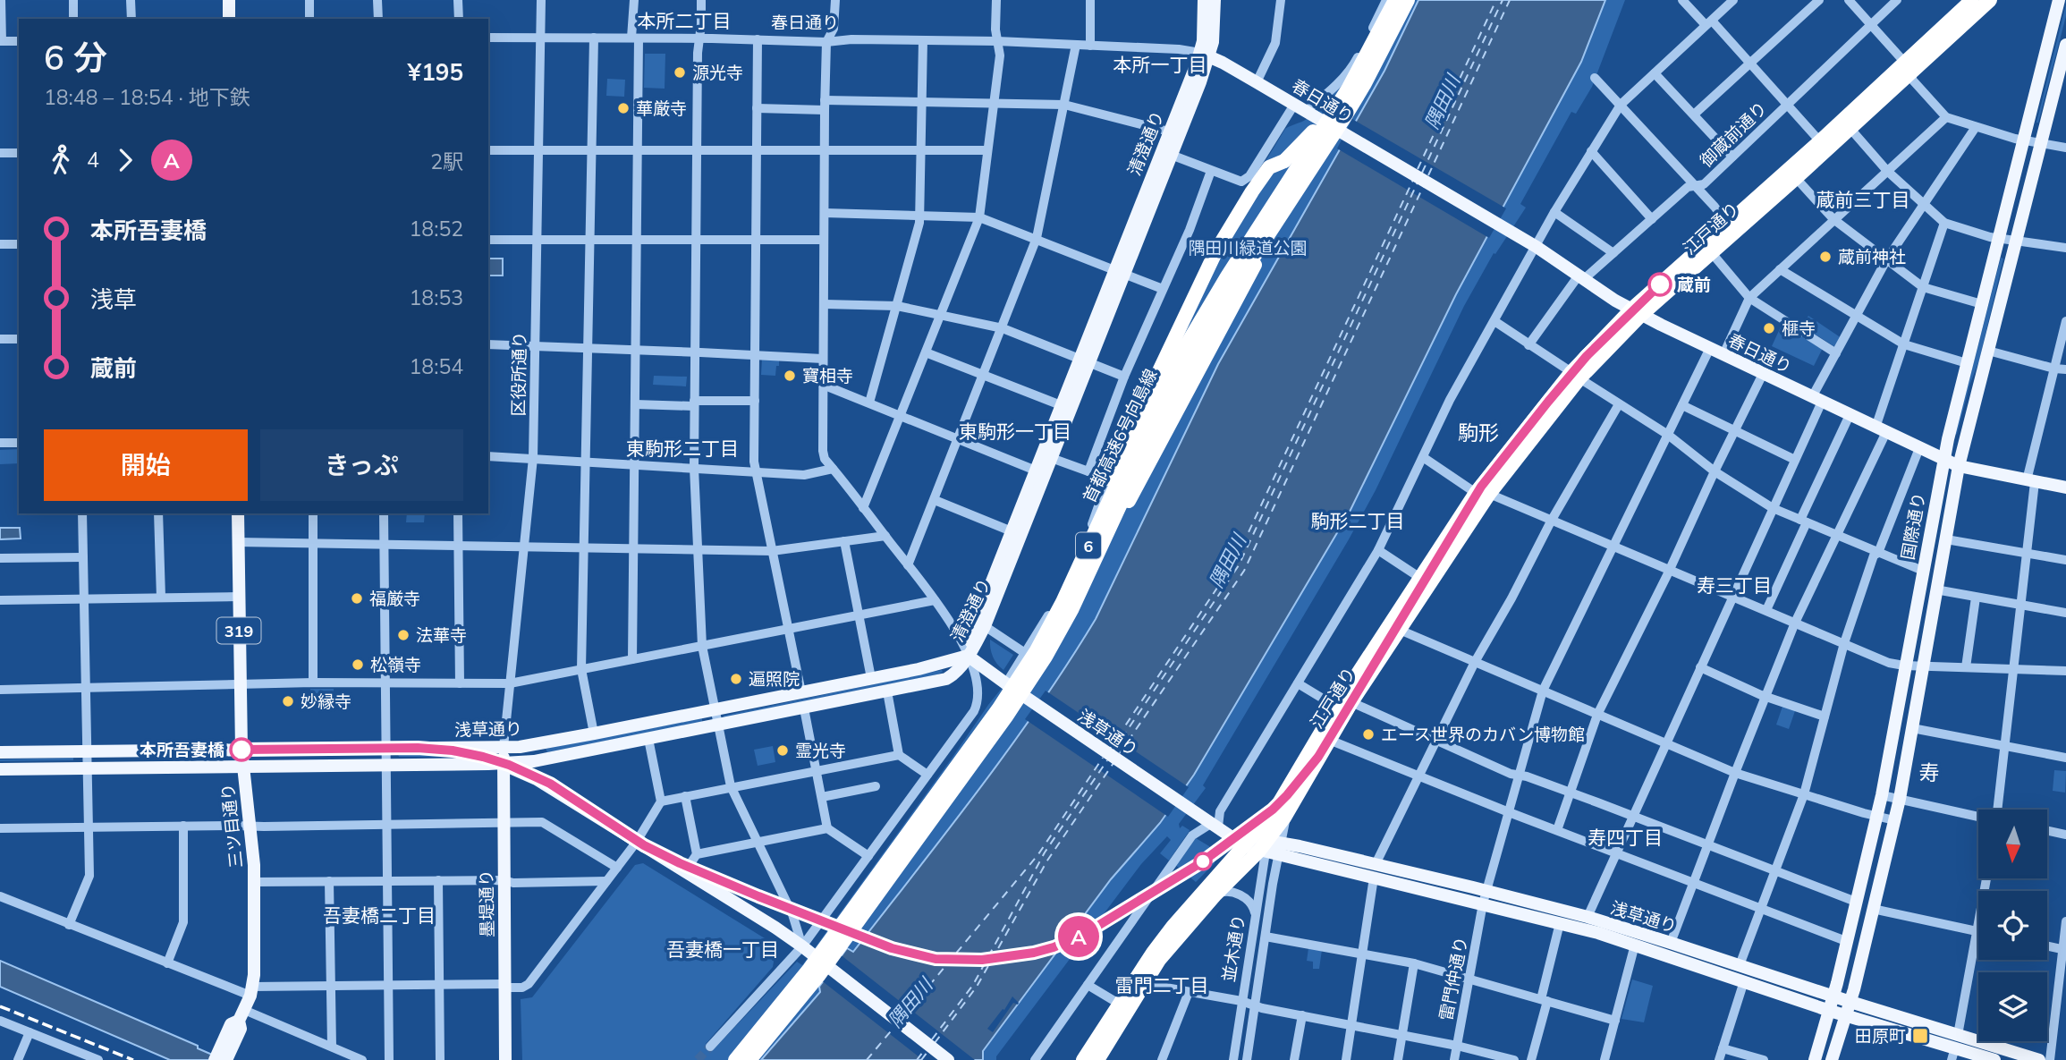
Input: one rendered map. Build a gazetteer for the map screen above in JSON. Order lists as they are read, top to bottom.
{
  "streets": {
    "highway": ["江戸通り", "首都高速6号向島線", "6"],
    "main road": [
      "春日通り",
      "清澄通り",
      "国際通り",
      "319",
      "浅草通り",
      "三ツ目通り",
      "墨堤通り"
    ],
    "street": [
      "御蔵前通り",
      "区役所通り",
      "並木通り",
      "雷門仲通り"
    ]
  },
  "crossings": [
    ["春日通り", "御蔵前通り"],
    ["春日通り", "清澄通り"],
    ["春日通り", "江戸通り"],
    ["春日通り", "区役所通り"],
    ["春日通り", "国際通り"],
    ["春日通り", "雷門仲通り"],
    ["清澄通り", "浅草通り"],
    ["江戸通り", "浅草通り"],
    ["江戸通り", "並木通り"],
    ["区役所通り", "浅草通り"],
    ["区役所通り", "墨堤通り"],
    ["首都高速6号向島線", "6"],
    ["国際通り", "浅草通り"],
    ["浅草通り", "三ツ目通り"],
    ["浅草通り", "墨堤通り"],
    ["浅草通り", "並木通り"],
    ["浅草通り", "雷門仲通り"]
  ],
  "districts": [
    "本所二丁目",
    "本所一丁目",
    "蔵前三丁目",
    "東駒形一丁目",
    "駒形",
    "東駒形二丁目",
    "駒形二丁目",
    "寿三丁目",
    "寿",
    "寿四丁目",
    "吾妻橋二丁目",
    "吾妻橋一丁目",
    "雷門二丁目"
  ],
  "water": ["隅田川"],
  "parks": ["隅田川緑道公園"],
  "places": {
    "other": [
      "源光寺",
      "華厳寺",
      "蔵前神社",
      "蔵前",
      "榧寺",
      "寶相寺",
      "福厳寺",
      "法華寺",
      "松嶺寺",
      "遍照院",
      "妙縁寺",
      "エース世界のカバン博物館",
      "本所吾妻橋",
      "霊光寺"
    ],
    "transit": ["田原町"]
  },
  "lines": ["metro line A"],
  "north": "bottom",
  "page": {
    "on_map": "A",
    "heading": ["6 分", "18:48 – 18:54 · 地下鉄", "¥195"],
    "legs": ["4", "A", "2駅"],
    "list": [
      {
        "name": "本所吾妻橋",
        "value": "18:52"
      },
      {
        "name": "浅草",
        "value": "18:53"
      },
      {
        "name": "蔵前",
        "value": "18:54"
      }
    ],
    "buttons": ["開始", "きっぷ"]
  }
}
